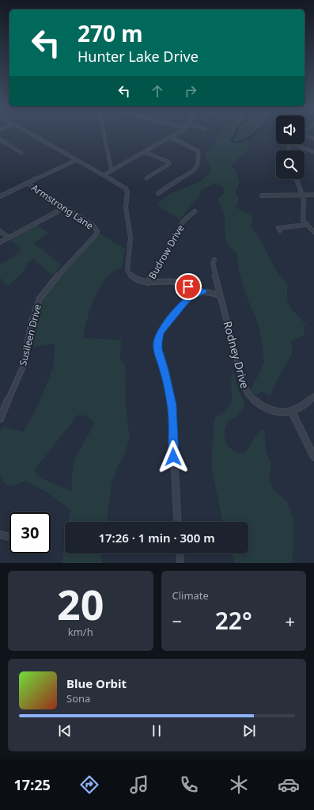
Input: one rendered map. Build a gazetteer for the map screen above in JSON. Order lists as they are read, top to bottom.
{
  "streets": {
    "street": [
      "Armstrong Lane",
      "Budrow Drive",
      "Susileen Drive",
      "Rodney Drive"
    ]
  },
  "crossings": [
    ["Armstrong Lane", "Susileen Drive"]
  ],
  "page": {
    "turn": ["270 m", "Hunter Lake Drive"],
    "limit": "30",
    "trip": "17:26 · 1 min · 300 m",
    "tile": [
      ["20", "km/h"],
      "Climate"
    ],
    "heat": ["−", "22°", "+"],
    "song": ["Blue Orbit", "Sona"],
    "tabs": "17:25"
  }
}
